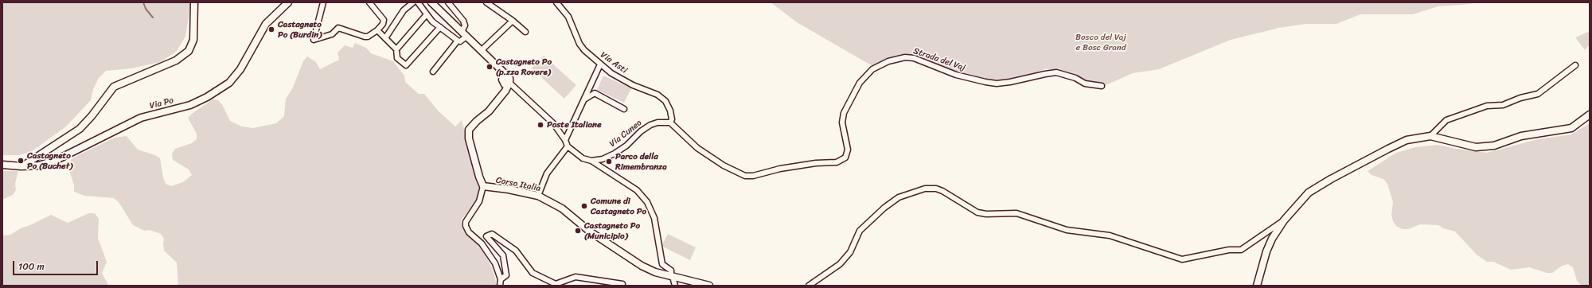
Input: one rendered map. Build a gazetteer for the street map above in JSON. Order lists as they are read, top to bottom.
{
  "streets": {
    "street": [
      "Strada del Vaj",
      "Via Asti",
      "Via Po",
      "Via Cuneo",
      "Corso Italia"
    ]
  },
  "crossings": [
    ["Strada del Vaj", "Via Asti"],
    ["Strada del Vaj", "Via Cuneo"],
    ["Via Asti", "Via Cuneo"]
  ],
  "parks": ["Bosco del Vaj e Bosc Grand"],
  "places": [
    "Castagneto Po (Burdin)",
    "Castagneto Po (p.zza Rovere)",
    "Poste Italiane",
    "Castagneto Po (Buchet)",
    "Parco della Rimembranza",
    "Comune di Castagneto Po",
    "Castagneto Po (Municipio)"
  ],
  "scale_bar": "100 m"
}
